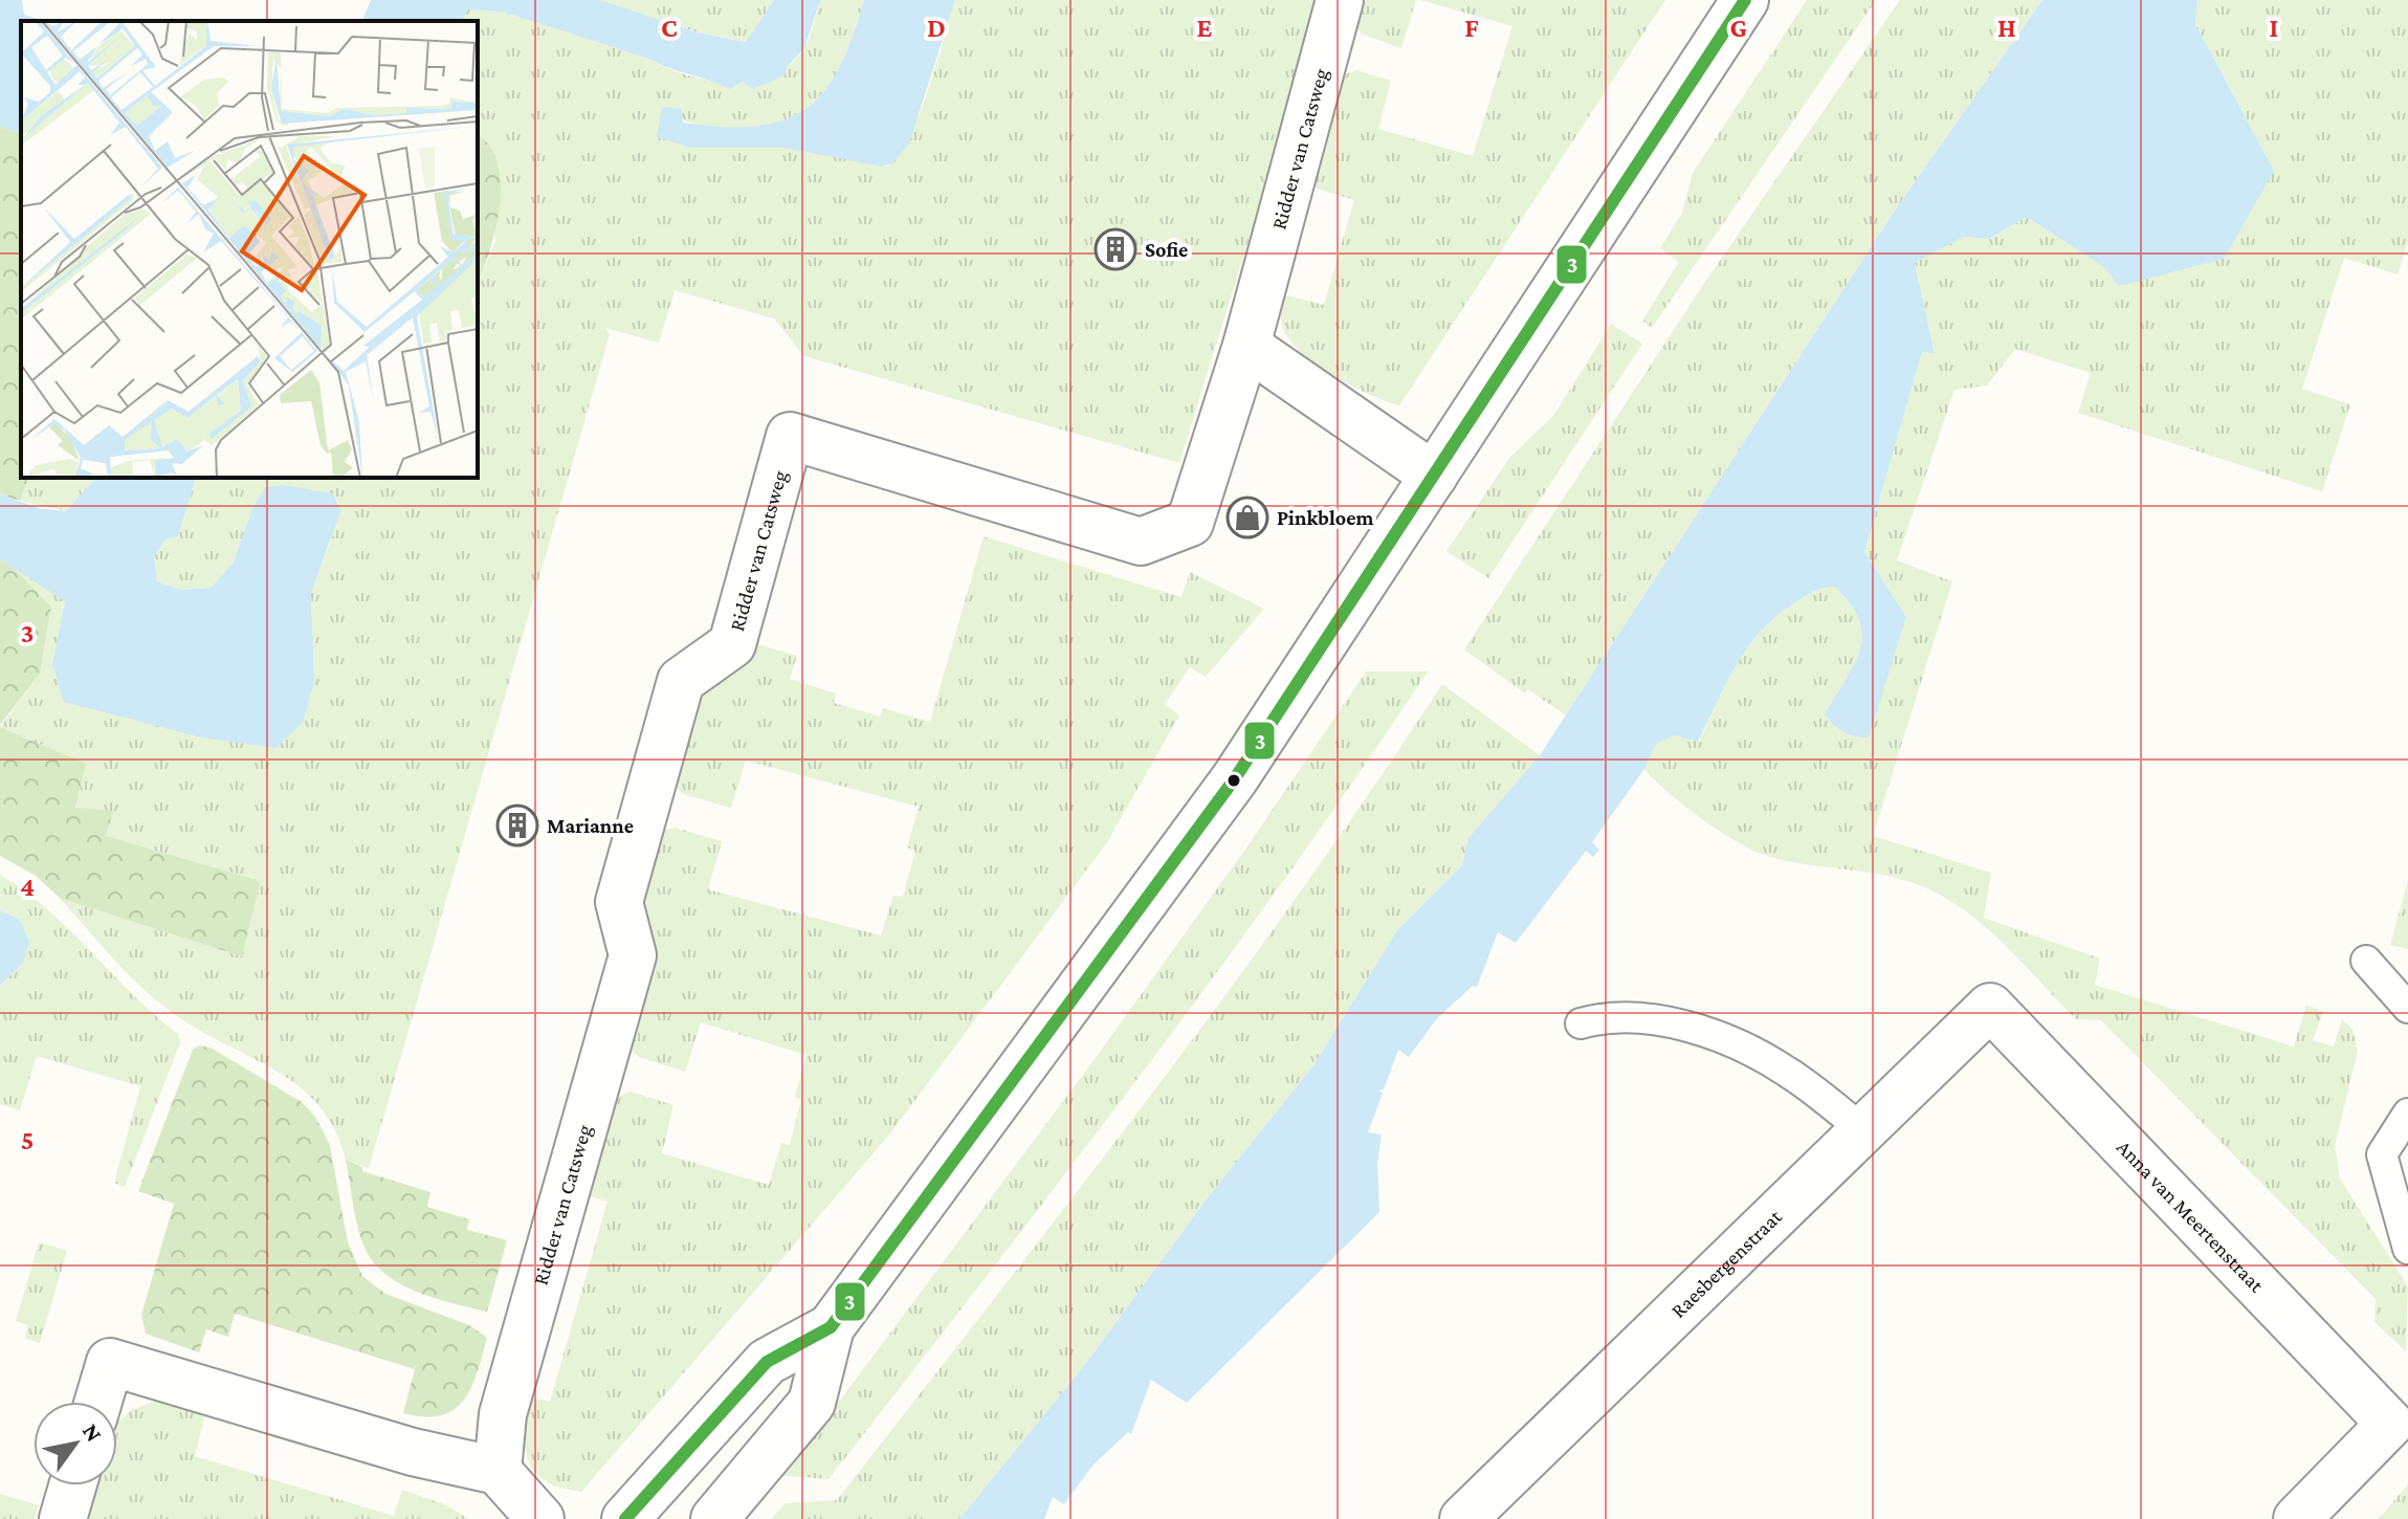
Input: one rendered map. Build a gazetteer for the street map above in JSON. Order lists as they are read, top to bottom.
{
  "streets": {
    "street": ["Ridder van Catsweg", "Anna van Meertenstraat", "Raesbergenstraat"]
  },
  "crossings": [
    ["Anna van Meertenstraat", "Raesbergenstraat"]
  ],
  "places": {
    "building": ["Sofie", "Marianne"],
    "shop": ["Pinkbloem"]
  },
  "lines": ["transit line 3"],
  "north": "top right",
  "grid": {
    "columns": [
      "C",
      "D",
      "E",
      "F",
      "G",
      "H",
      "I"
    ],
    "rows": ["3", "4", "5"]
  }
}
